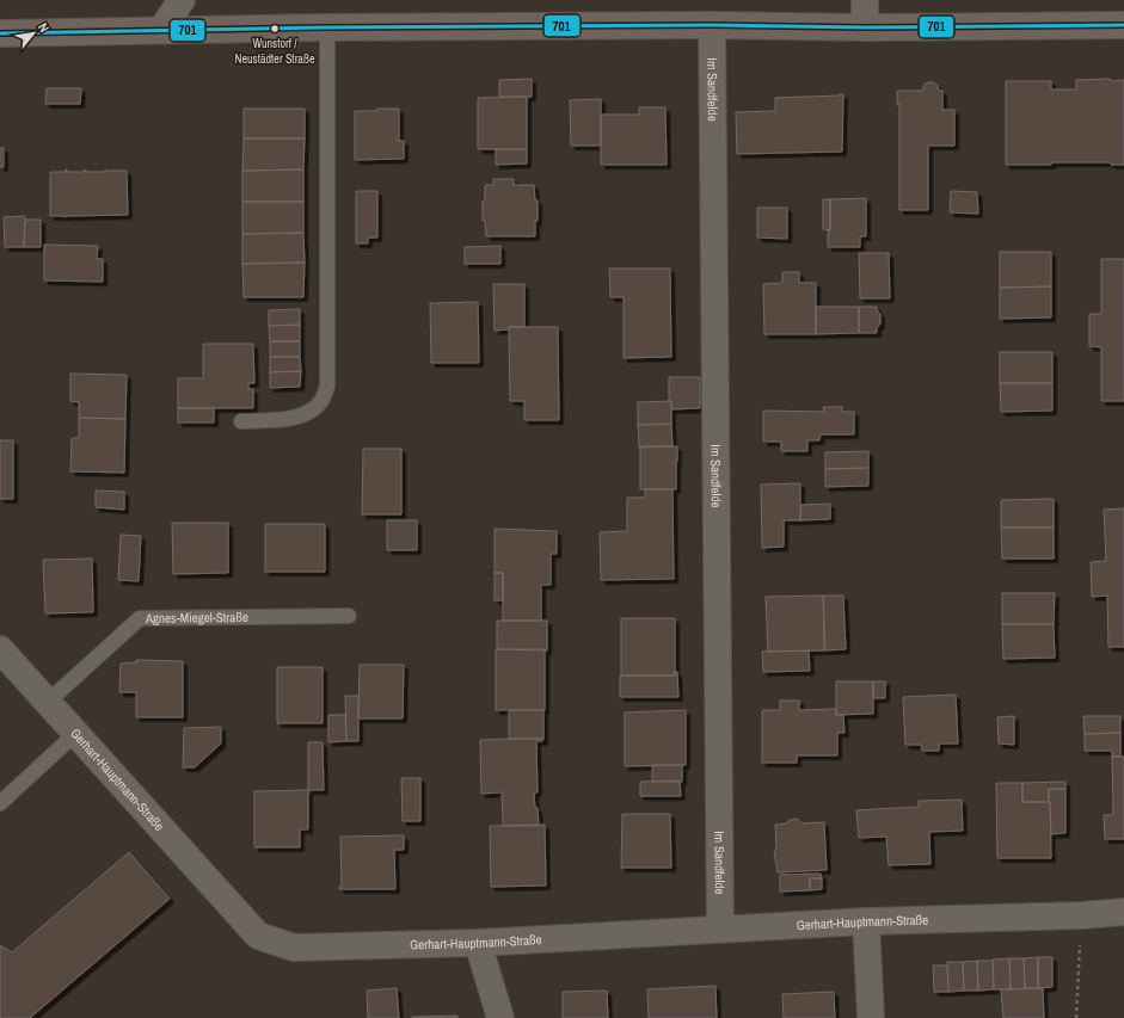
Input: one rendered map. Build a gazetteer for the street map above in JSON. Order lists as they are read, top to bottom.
{
  "streets": {
    "street": ["Im Sandfelde", "Gerhart-Hauptmann-Straße"],
    "lane": ["Agnes-Miegel-Straße"]
  },
  "crossings": [
    ["Im Sandfelde", "Gerhart-Hauptmann-Straße"],
    ["Agnes-Miegel-Straße", "Gerhart-Hauptmann-Straße"]
  ],
  "places": ["Wunstorf / Neustädter Straße"],
  "lines": ["transit line 701"],
  "north": "top right"
}
